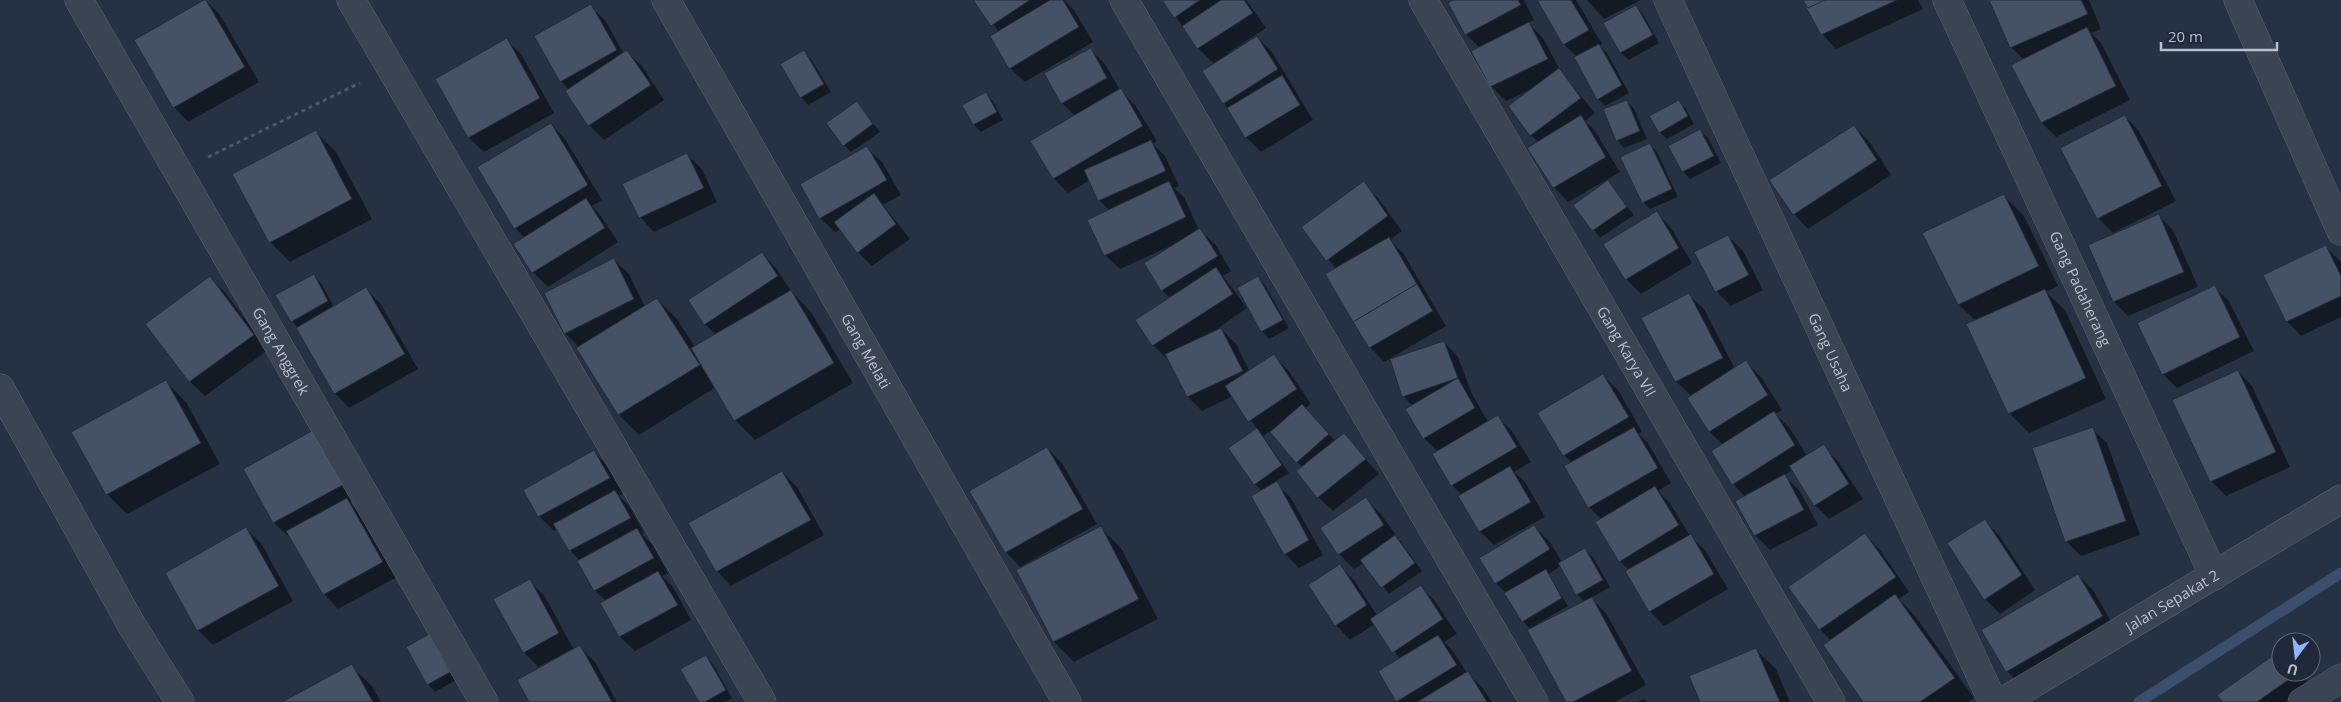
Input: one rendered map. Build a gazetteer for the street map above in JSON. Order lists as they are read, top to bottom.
{
  "streets": {
    "street": [
      "Gang Padaherang",
      "Gang Anggrek",
      "Gang Melati",
      "Gang Karya VII",
      "Gang Usaha",
      "Jalan Sepakat 2"
    ]
  },
  "crossings": [
    ["Gang Padaherang", "Jalan Sepakat 2"]
  ],
  "scale_bar": "20 m",
  "north": "bottom"
}
